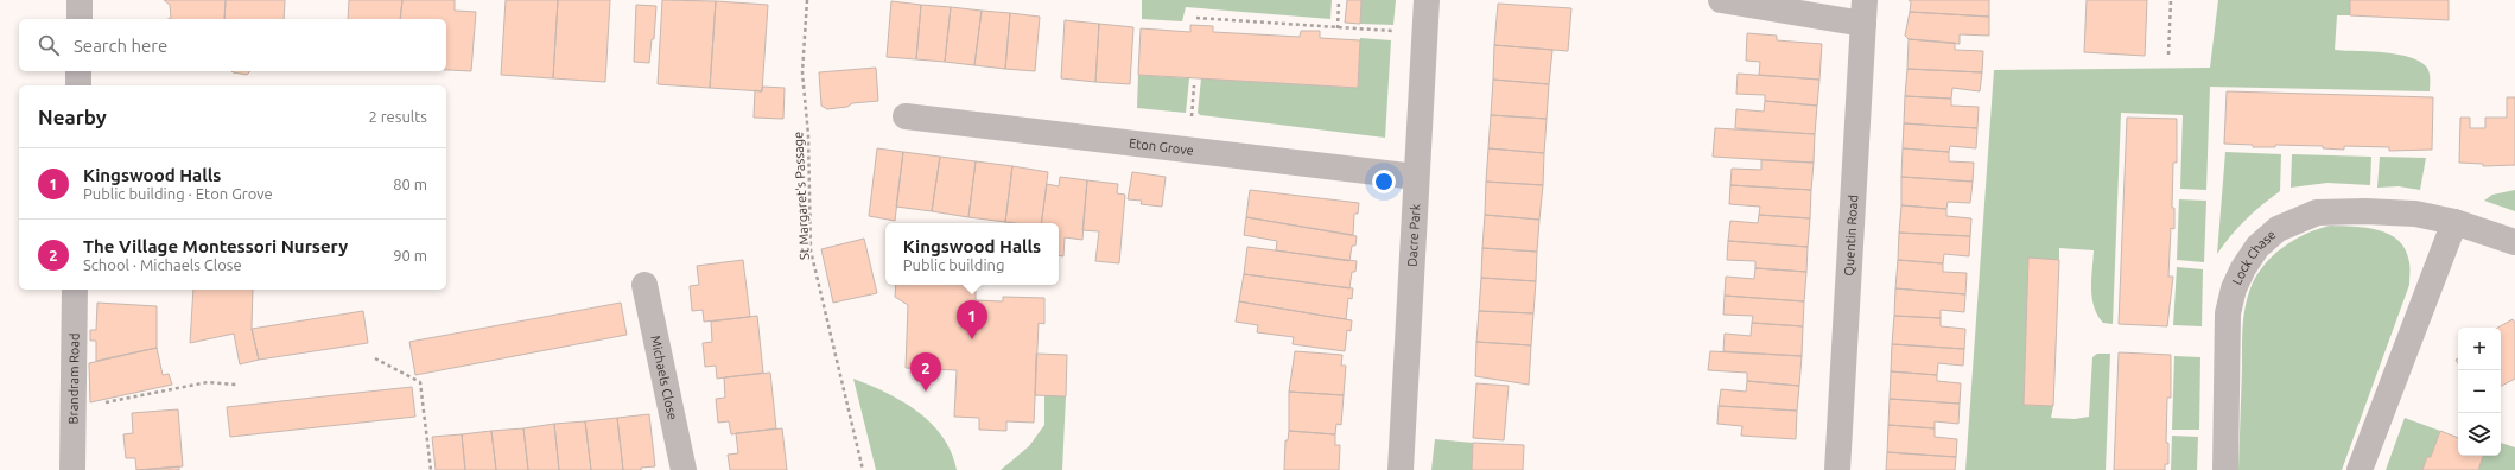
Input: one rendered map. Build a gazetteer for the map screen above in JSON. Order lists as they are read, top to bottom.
{
  "streets": {
    "street": [
      "Eton Grove",
      "Dacre Park",
      "Quentin Road",
      "Lock Chase",
      "Michaels Close",
      "Brandram Road"
    ],
    "path": ["St Margaret's Passage"]
  },
  "crossings": [
    ["Eton Grove", "Dacre Park"]
  ],
  "page": {
    "search": "Search here",
    "heading": ["Nearby", "2 results"],
    "list": [
      {
        "mark": "1",
        "name": "Kingswood Halls",
        "note": "Public building · Eton Grove",
        "value": "80 m"
      },
      {
        "mark": "2",
        "name": "The Village Montessori Nursery",
        "note": "School · Michaels Close",
        "value": "90 m"
      }
    ],
    "popup": ["Kingswood Halls", "Public building"],
    "pins": ["1", "2"],
    "map_buttons": ["+", "−"]
  }
}
